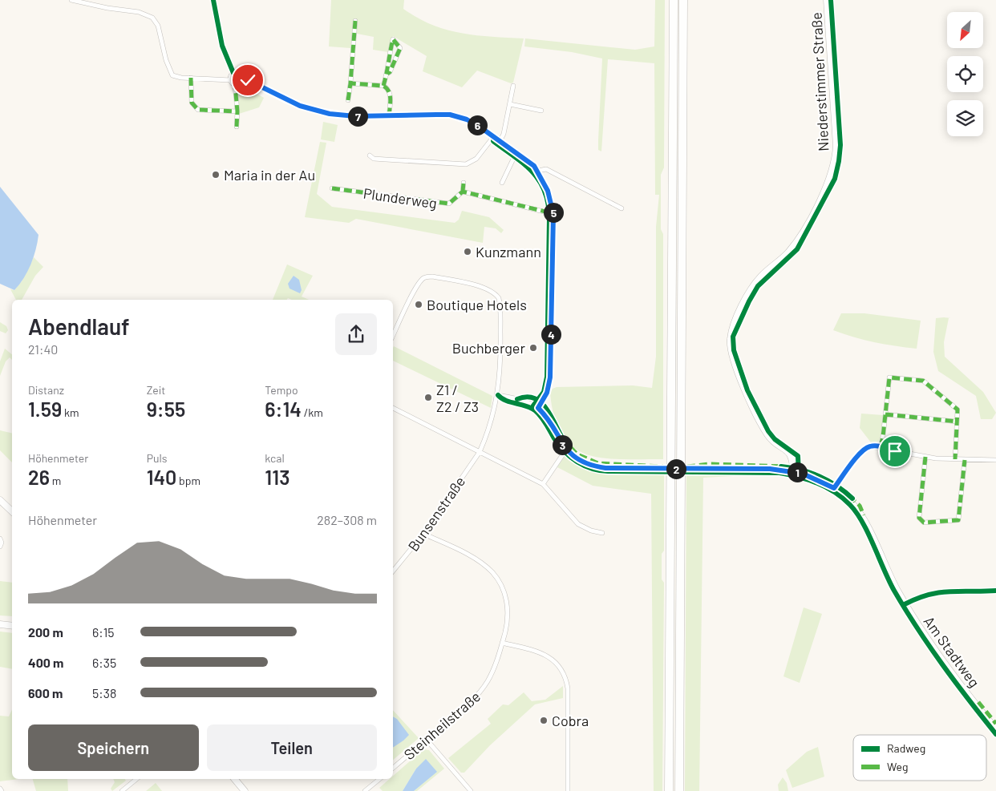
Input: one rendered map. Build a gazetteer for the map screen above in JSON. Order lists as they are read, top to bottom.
{
  "streets": {
    "street": [
      "Niederstimmer Straße",
      "Plunderweg",
      "Bunsenstraße",
      "Am Stadtweg",
      "Steinheilstraße"
    ]
  },
  "crossings": [
    ["Niederstimmer Straße", "Am Stadtweg"],
    ["Bunsenstraße", "Steinheilstraße"]
  ],
  "places": [
    "Maria in der Au",
    "Kunzmann",
    "Boutique Hotels",
    "Buchberger",
    "Z1 / Z2 / Z3",
    "Cobra"
  ],
  "legend": ["Radweg", "Weg"],
  "north": "bottom left",
  "page": {
    "pins": [
      "7",
      "6",
      "5",
      "4",
      "3",
      "2",
      "1"
    ],
    "heading": ["Abendlauf", "21:40"],
    "stats": [
      ["Distanz", "1.59 km"],
      ["Zeit", "9:55"],
      ["Tempo", "6:14 /km"],
      ["Höhenmeter", "26 m"],
      ["Puls", "140 bpm"],
      ["kcal", "113"]
    ],
    "chart": ["Höhenmeter", "282–308 m"],
    "list": [
      {
        "name": "200 m",
        "note": "6:15"
      },
      {
        "name": "400 m",
        "note": "6:35"
      },
      {
        "name": "600 m",
        "note": "5:38"
      }
    ],
    "buttons": ["Speichern", "Teilen"]
  }
}
